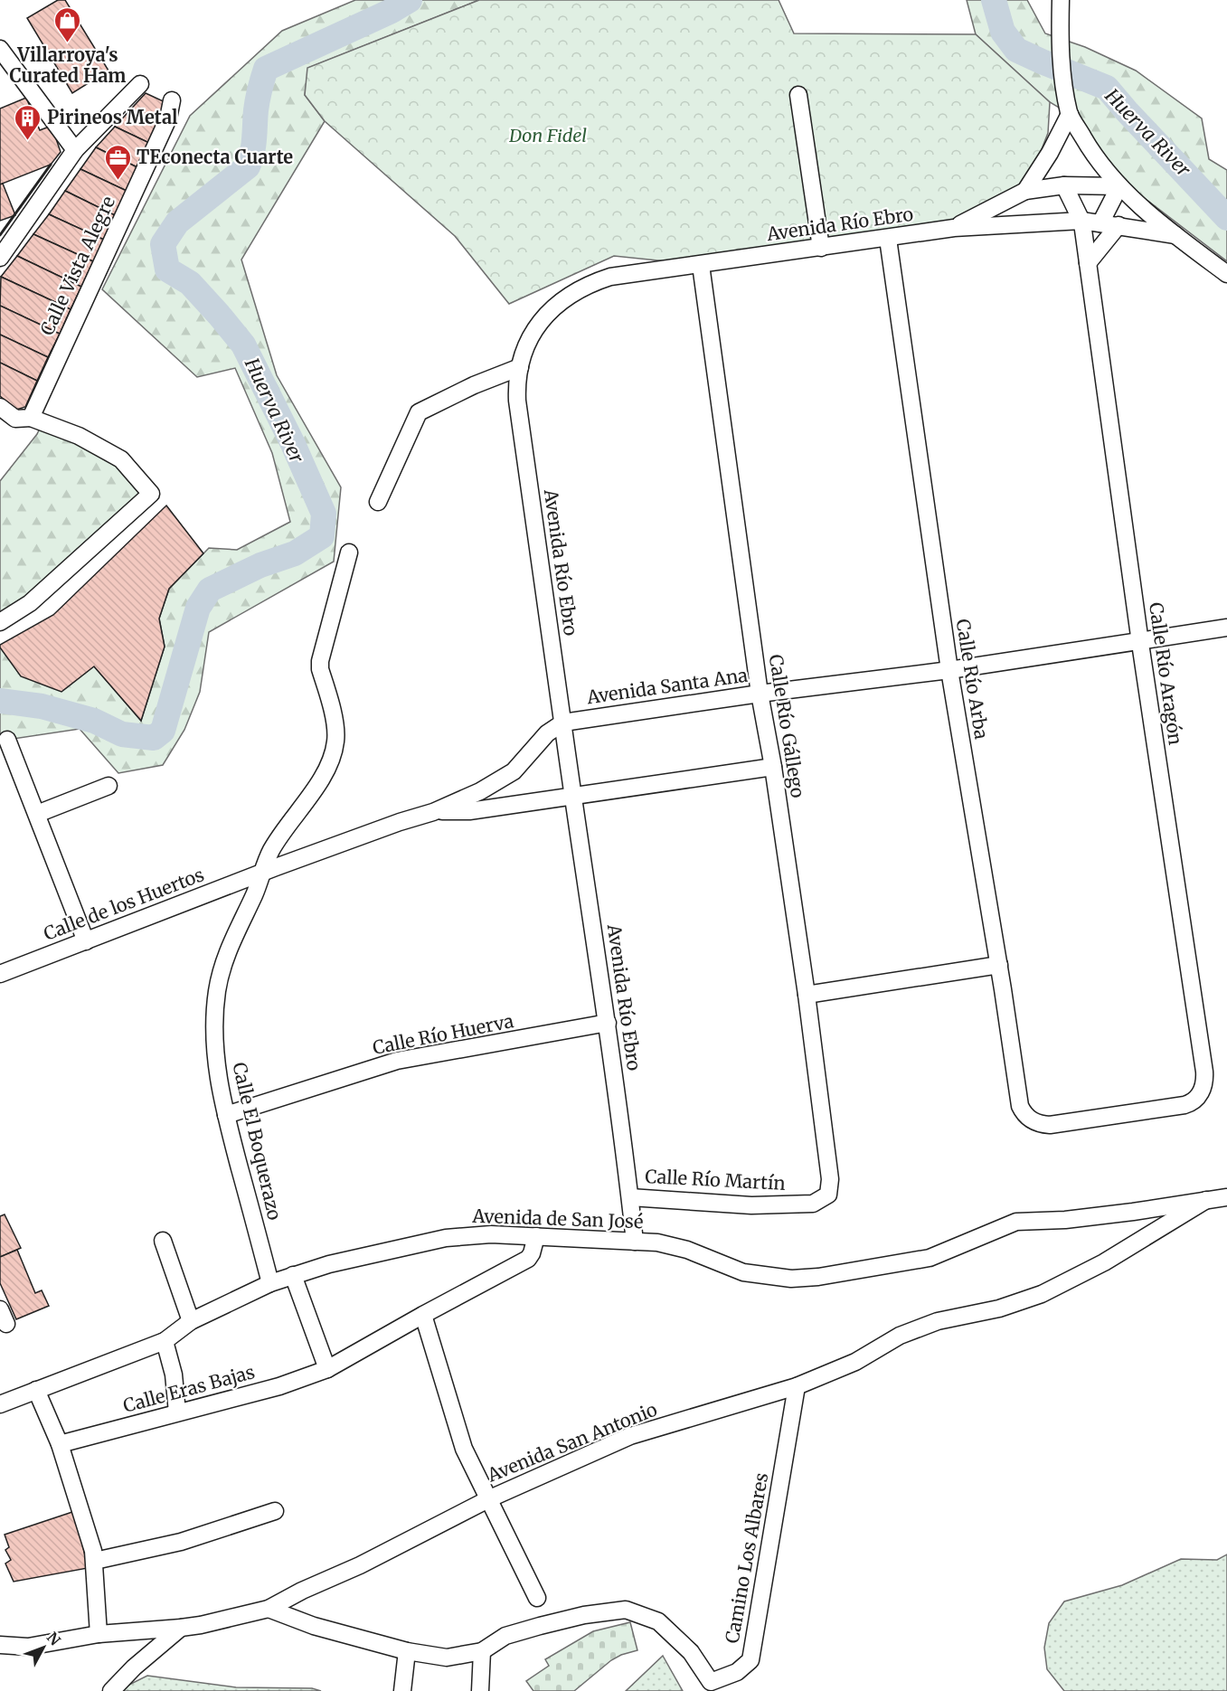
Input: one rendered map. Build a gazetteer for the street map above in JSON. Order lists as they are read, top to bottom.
{
  "streets": {
    "street": [
      "Avenida Río Ebro",
      "Calle Vista Alegre",
      "Calle Río Aragón",
      "Calle Río Arba",
      "Avenida Santa Ana",
      "Calle Río Gállego",
      "Calle de los Huertos",
      "Calle Río Huerva",
      "Calle El Boquerazo",
      "Calle Río Martín",
      "Avenida de San José",
      "Calle Eras Bajas",
      "Avenida San Antonio",
      "Camino Los Albares"
    ]
  },
  "crossings": [
    ["Avenida Río Ebro", "Calle Río Aragón"],
    ["Avenida Río Ebro", "Calle Río Arba"],
    ["Avenida Río Ebro", "Avenida Santa Ana"],
    ["Avenida Río Ebro", "Calle Río Gállego"],
    ["Avenida Río Ebro", "Calle Río Huerva"],
    ["Avenida Río Ebro", "Calle Río Martín"],
    ["Avenida Río Ebro", "Avenida de San José"],
    ["Calle Río Aragón", "Calle Río Arba"],
    ["Calle Río Aragón", "Avenida Santa Ana"],
    ["Calle Río Arba", "Avenida Santa Ana"],
    ["Avenida Santa Ana", "Calle Río Gállego"],
    ["Calle Río Gállego", "Calle Río Martín"],
    ["Calle de los Huertos", "Calle El Boquerazo"],
    ["Calle Río Huerva", "Calle El Boquerazo"],
    ["Calle El Boquerazo", "Avenida de San José"],
    ["Avenida de San José", "Calle Eras Bajas"],
    ["Avenida de San José", "Avenida San Antonio"],
    ["Avenida San Antonio", "Camino Los Albares"]
  ],
  "water": ["Huerva River"],
  "parks": ["Don Fidel"],
  "places": {
    "shop": ["Villarroya's Curated Ham"],
    "building": ["Pirineos Metal"],
    "office": ["TEconecta Cuarte"]
  },
  "north": "top right"
}
